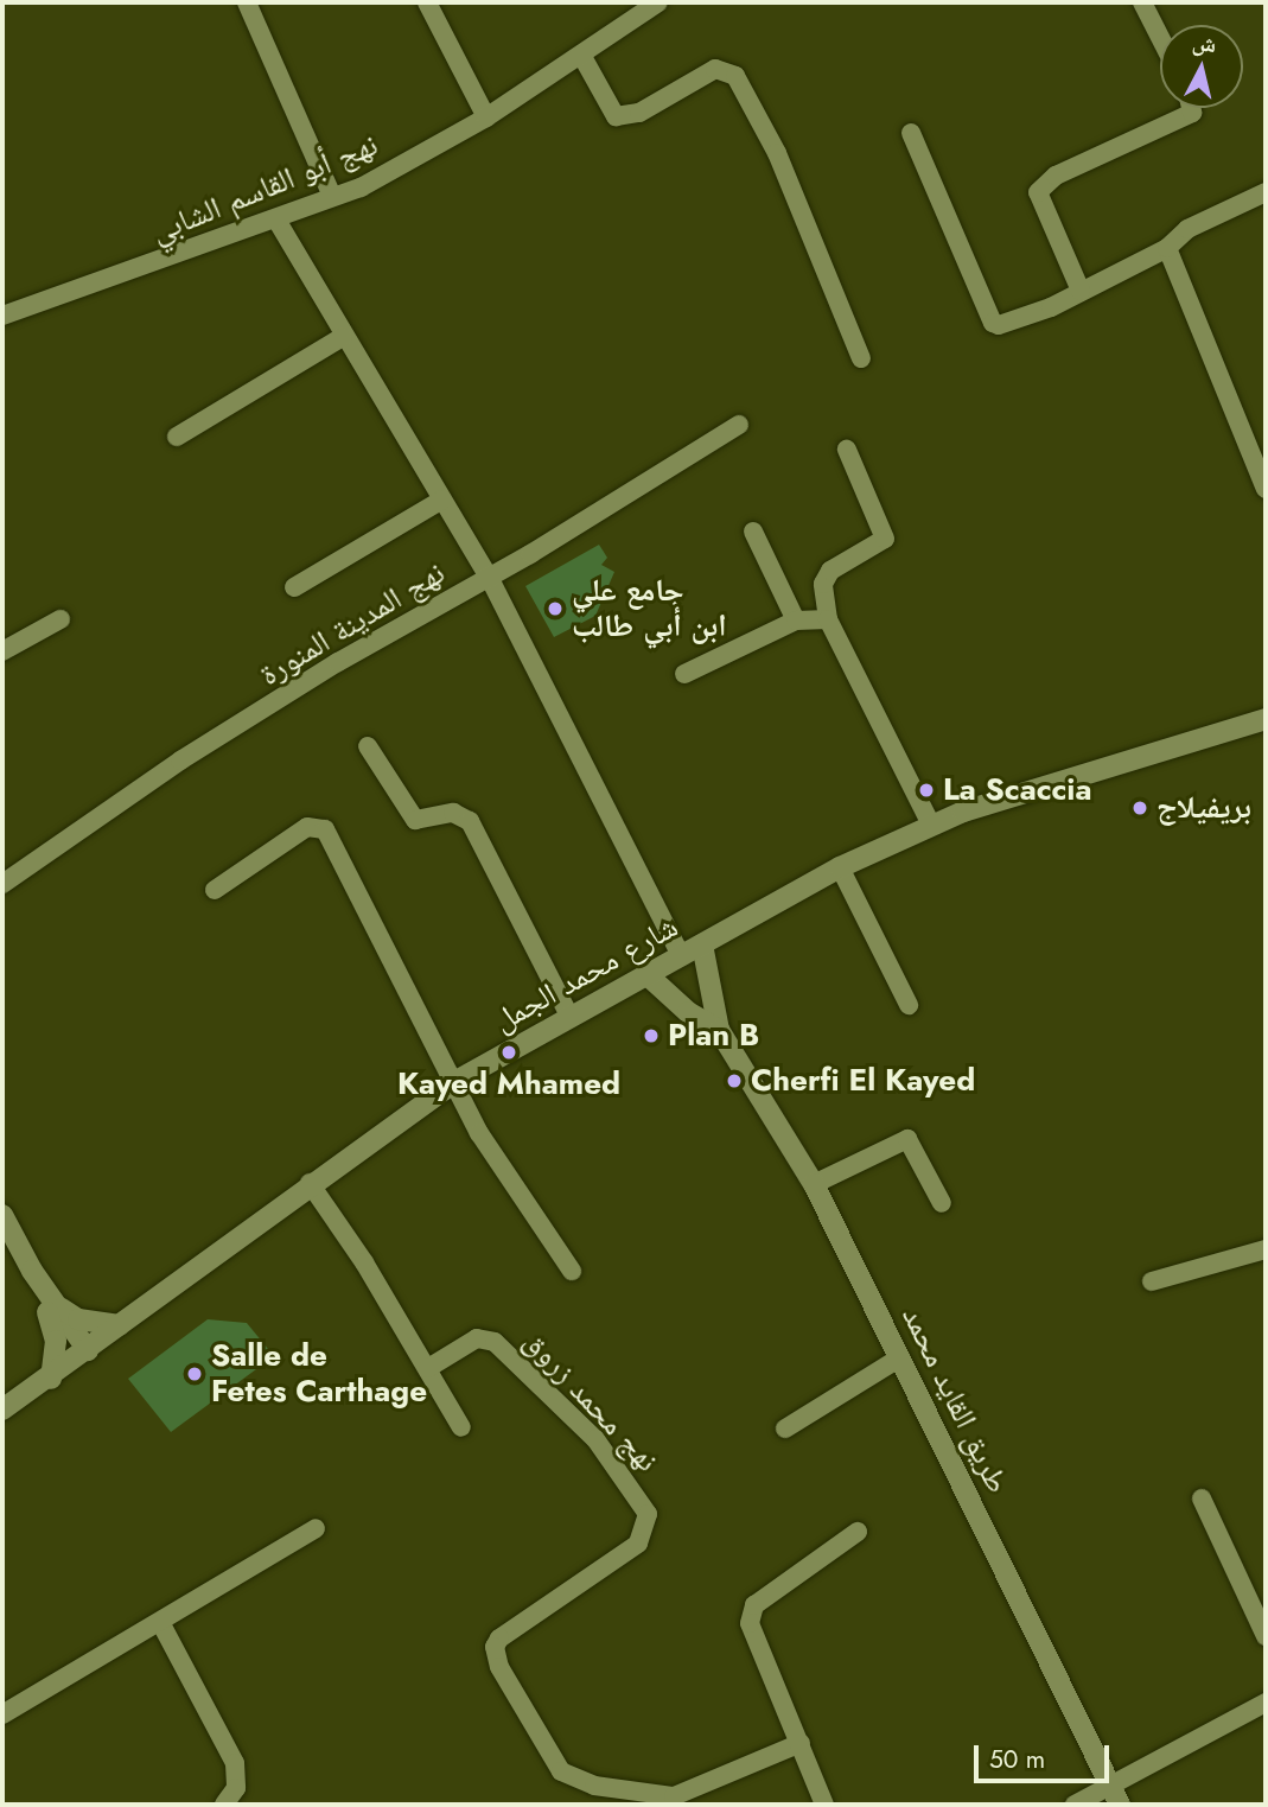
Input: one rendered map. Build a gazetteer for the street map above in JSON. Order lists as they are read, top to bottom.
{
  "streets": {
    "street": [
      "نهج أبو القاسم الشابي",
      "نهج المدينة المنورة",
      "شارع محمد الجمل",
      "طريق القايد محمد",
      "نهج محمد زروق"
    ]
  },
  "crossings": [
    ["شارع محمد الجمل", "طريق القايد محمد"]
  ],
  "places": [
    "جامع علي ابن أبي طالب",
    "La Scaccia",
    "بريفيلاج",
    "Plan B",
    "Kayed Mhamed",
    "Cherfi El Kayed",
    "Salle de Fetes Carthage"
  ],
  "scale_bar": "50 m",
  "north": "top"
}
